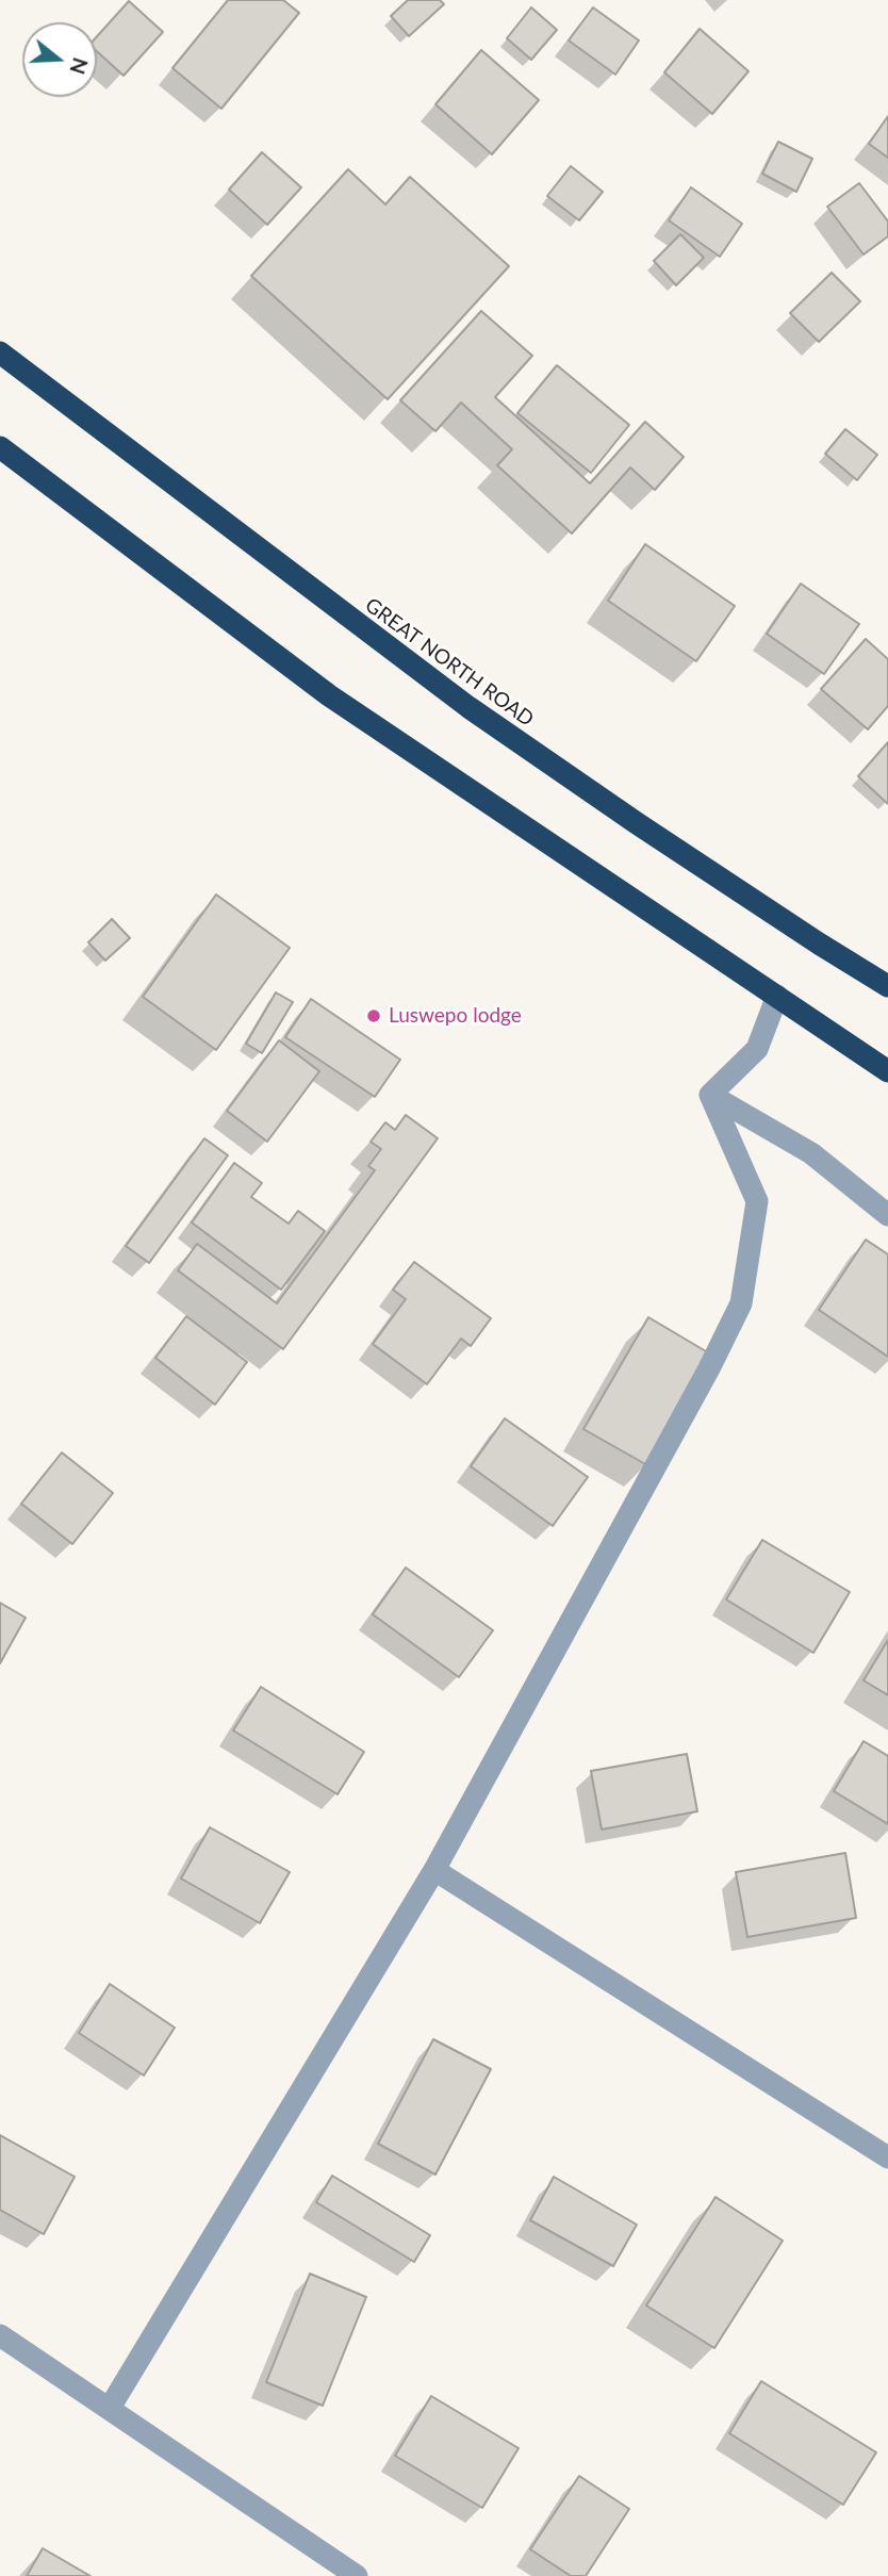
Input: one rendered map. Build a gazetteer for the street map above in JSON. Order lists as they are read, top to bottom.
{
  "streets": {
    "highway": ["GREAT NORTH ROAD"]
  },
  "places": ["Luswepo lodge"],
  "north": "right"
}
